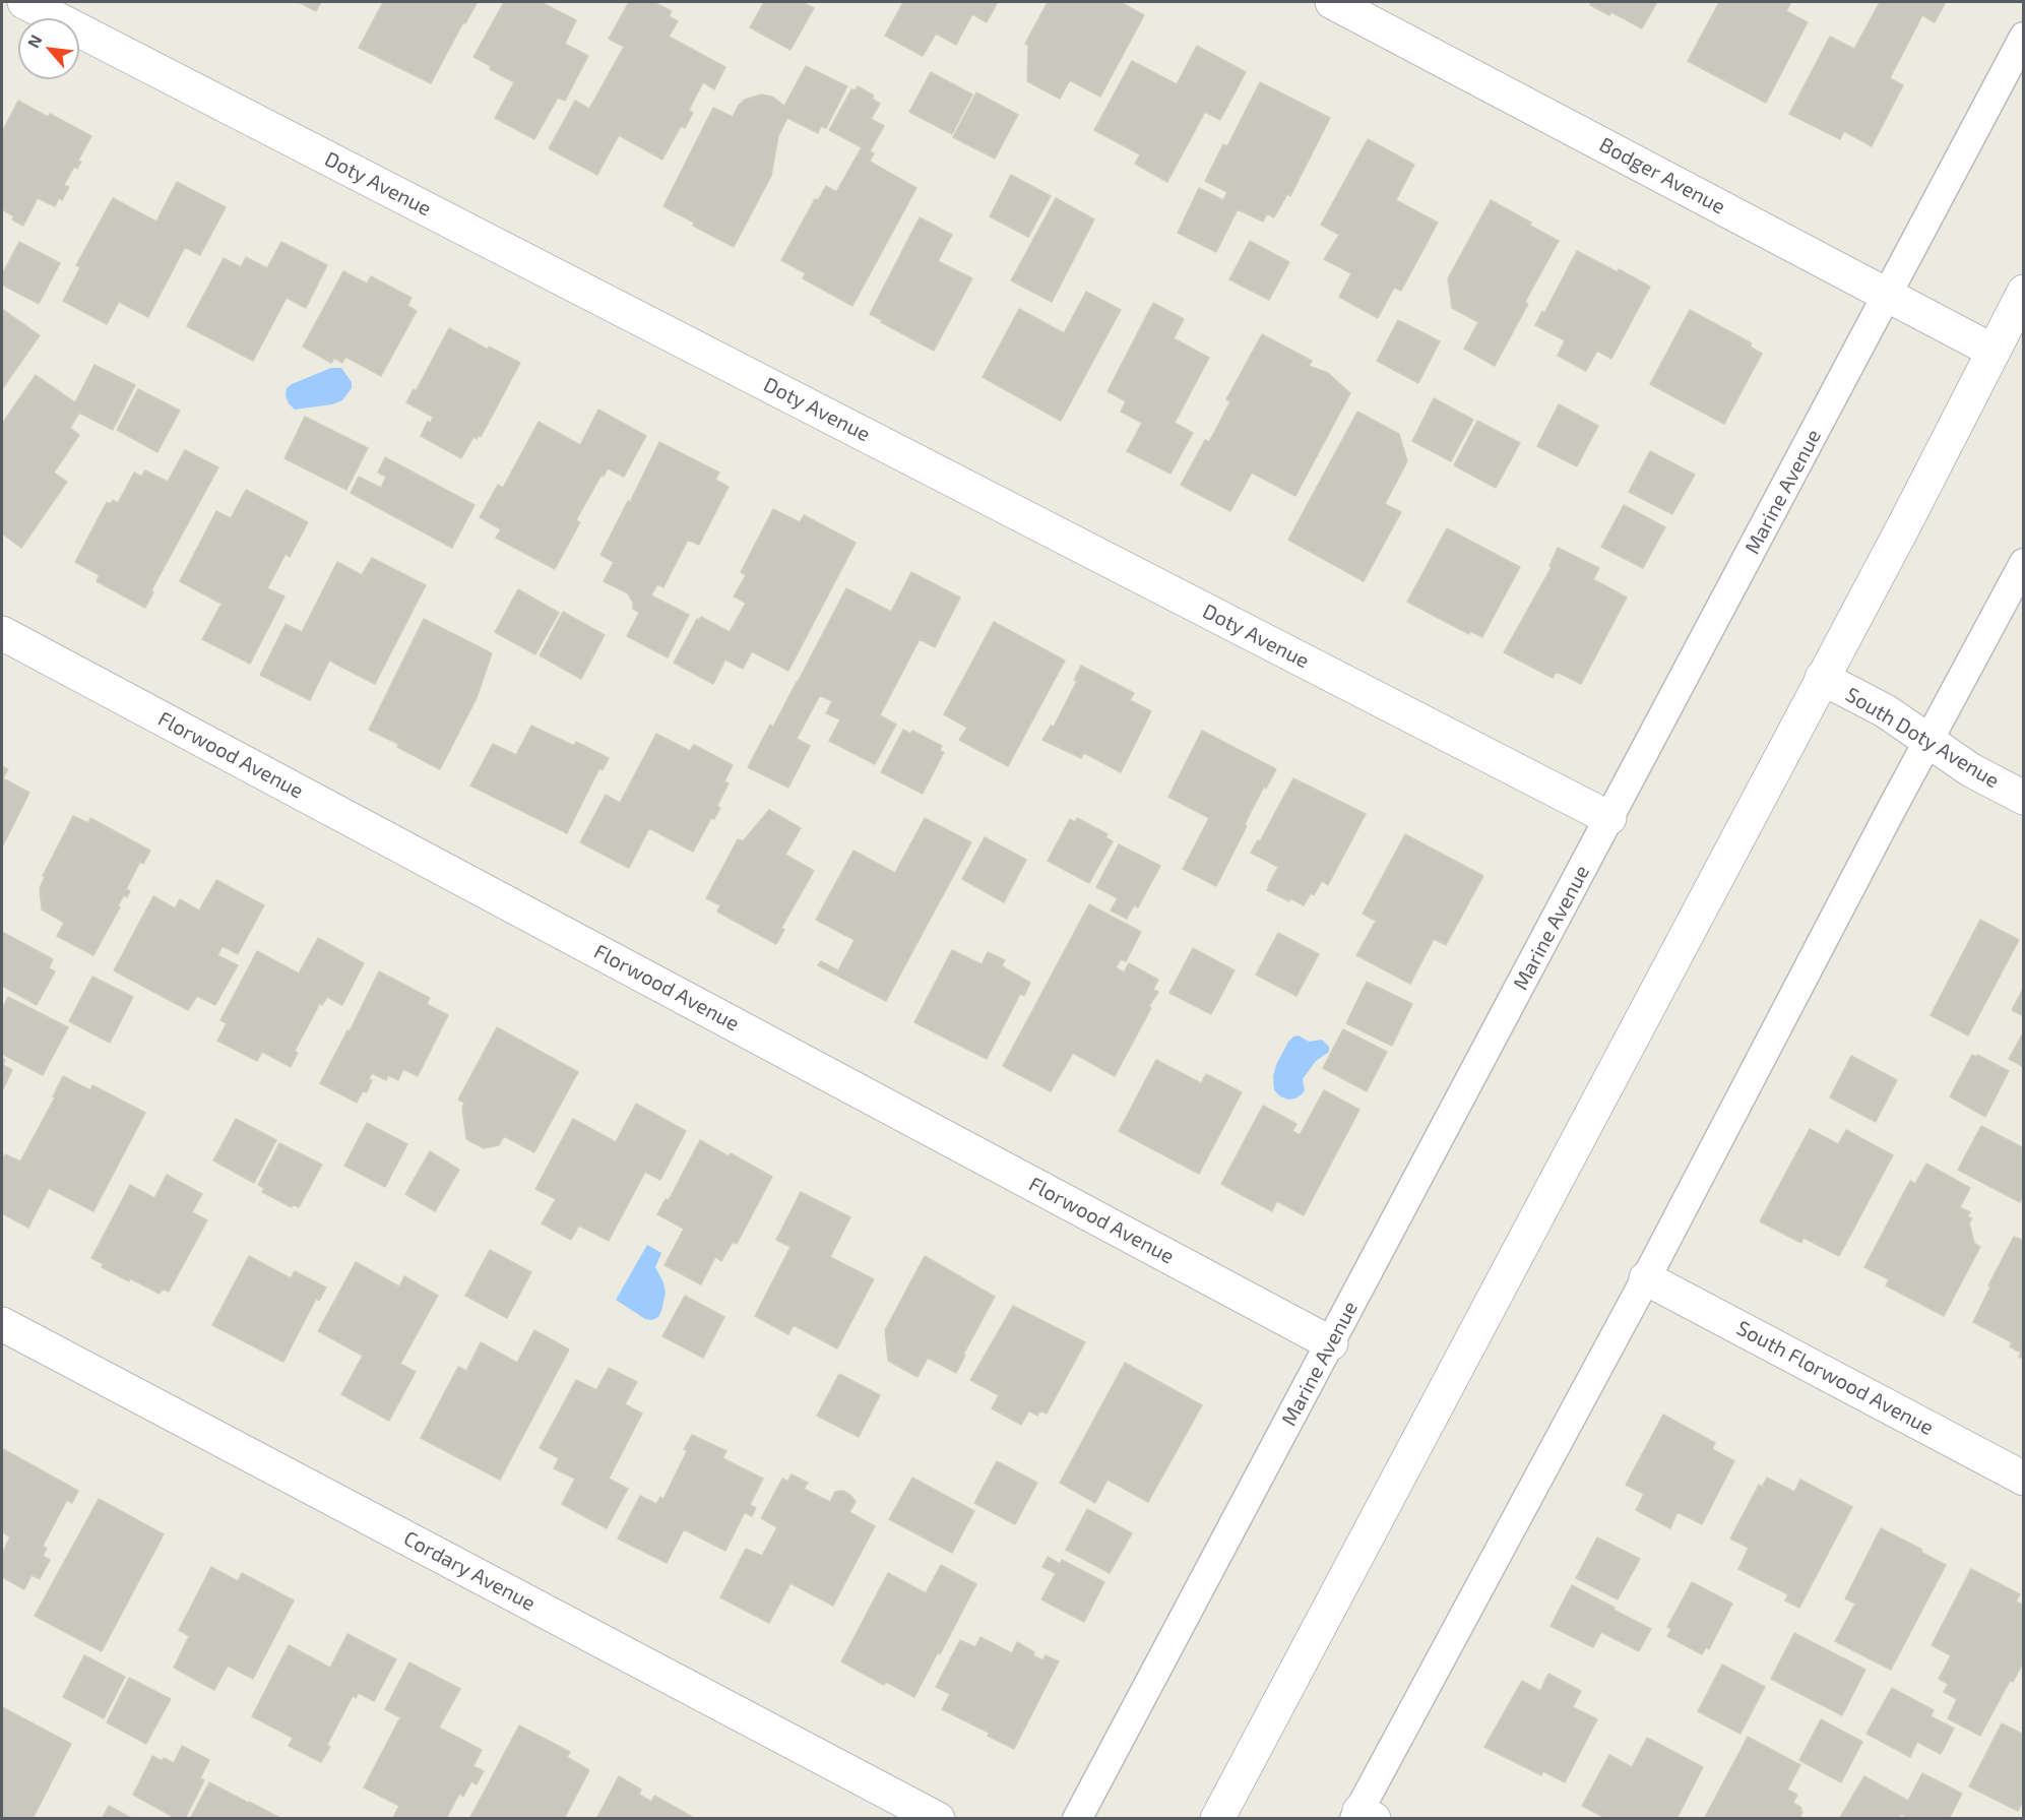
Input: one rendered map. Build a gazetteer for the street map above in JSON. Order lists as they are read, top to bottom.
{
  "streets": {
    "street": [
      "Bodger Avenue",
      "Doty Avenue",
      "South Doty Avenue",
      "Florwood Avenue",
      "South Florwood Avenue",
      "Cordary Avenue"
    ],
    "lane": ["Marine Avenue"]
  },
  "crossings": [
    ["Bodger Avenue", "Marine Avenue"],
    ["Doty Avenue", "Marine Avenue"],
    ["Marine Avenue", "Florwood Avenue"]
  ],
  "north": "top left"
}
